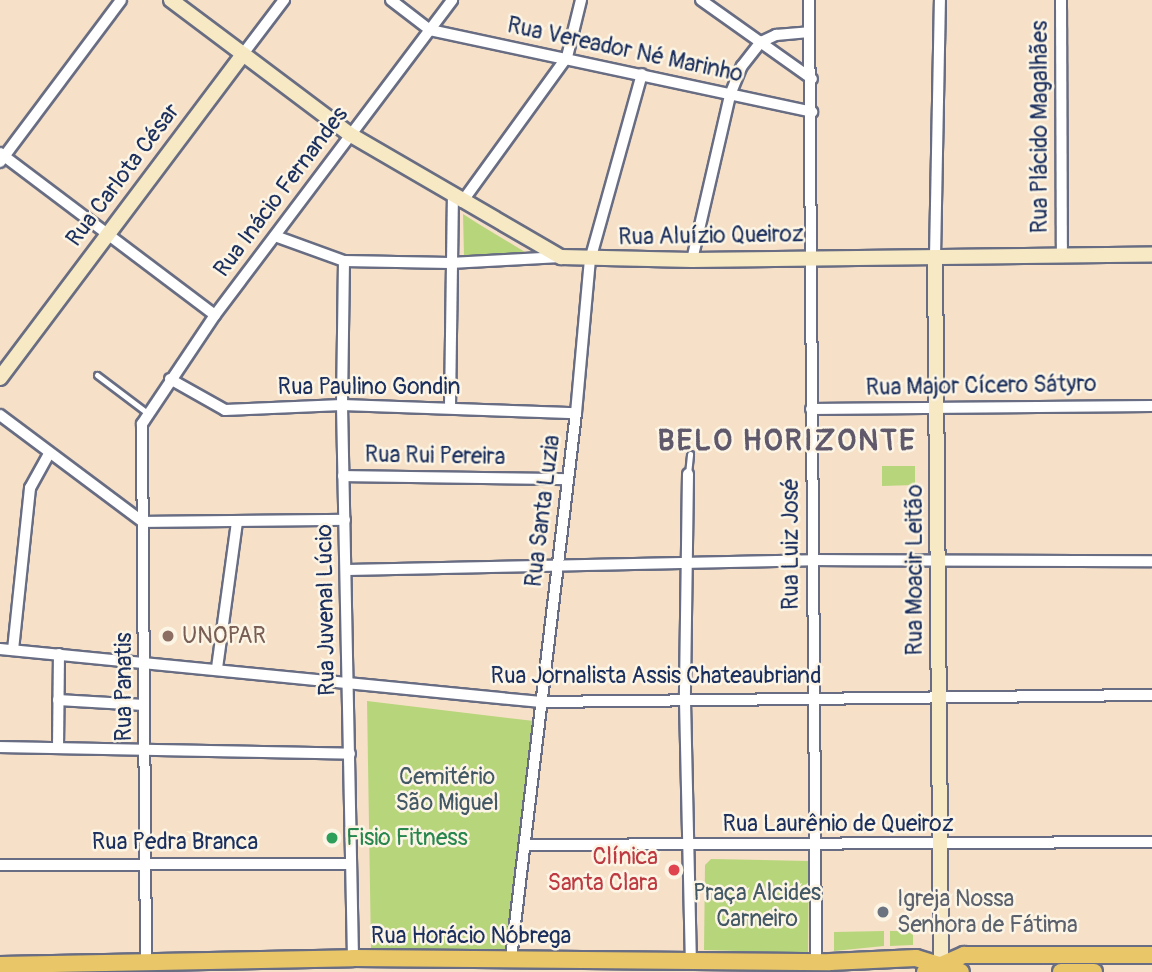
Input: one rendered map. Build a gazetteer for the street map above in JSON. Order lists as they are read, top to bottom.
{
  "streets": {
    "main road": ["Rua Horácio Nóbrega"],
    "street": [
      "Rua Vereador Né Marinho",
      "Rua Plácido Magalhães",
      "Rua Carlota César",
      "Rua Inácio Fernandes",
      "Rua Aluízio Queiroz",
      "Rua Major Cícero Sátyro",
      "Rua Paulino Gondin",
      "Rua Rui Pereira",
      "Rua Santa Luzia",
      "Rua Luiz José",
      "Rua Moacir Leitão",
      "Rua Juvenal Lúcio",
      "Rua Jornalista Assis Chateaubriand",
      "Rua Panatis",
      "Rua Laurênio de Queiroz",
      "Rua Pedra Branca"
    ]
  },
  "crossings": [
    ["Rua Vereador Né Marinho", "Rua Inácio Fernandes"],
    ["Rua Vereador Né Marinho", "Rua Santa Luzia"],
    ["Rua Vereador Né Marinho", "Rua Luiz José"],
    ["Rua Plácido Magalhães", "Rua Aluízio Queiroz"],
    ["Rua Inácio Fernandes", "Rua Aluízio Queiroz"],
    ["Rua Inácio Fernandes", "Rua Paulino Gondin"],
    ["Rua Inácio Fernandes", "Rua Panatis"],
    ["Rua Aluízio Queiroz", "Rua Santa Luzia"],
    ["Rua Aluízio Queiroz", "Rua Luiz José"],
    ["Rua Aluízio Queiroz", "Rua Moacir Leitão"],
    ["Rua Aluízio Queiroz", "Rua Juvenal Lúcio"],
    ["Rua Major Cícero Sátyro", "Rua Luiz José"],
    ["Rua Major Cícero Sátyro", "Rua Moacir Leitão"],
    ["Rua Paulino Gondin", "Rua Santa Luzia"],
    ["Rua Paulino Gondin", "Rua Juvenal Lúcio"],
    ["Rua Rui Pereira", "Rua Santa Luzia"],
    ["Rua Rui Pereira", "Rua Juvenal Lúcio"],
    ["Rua Santa Luzia", "Rua Jornalista Assis Chateaubriand"],
    ["Rua Santa Luzia", "Rua Laurênio de Queiroz"],
    ["Rua Santa Luzia", "Rua Horácio Nóbrega"],
    ["Rua Luiz José", "Rua Jornalista Assis Chateaubriand"],
    ["Rua Luiz José", "Rua Laurênio de Queiroz"],
    ["Rua Luiz José", "Rua Horácio Nóbrega"],
    ["Rua Moacir Leitão", "Rua Jornalista Assis Chateaubriand"],
    ["Rua Moacir Leitão", "Rua Laurênio de Queiroz"],
    ["Rua Moacir Leitão", "Rua Horácio Nóbrega"],
    ["Rua Juvenal Lúcio", "Rua Jornalista Assis Chateaubriand"],
    ["Rua Juvenal Lúcio", "Rua Pedra Branca"],
    ["Rua Juvenal Lúcio", "Rua Horácio Nóbrega"],
    ["Rua Jornalista Assis Chateaubriand", "Rua Panatis"],
    ["Rua Panatis", "Rua Pedra Branca"],
    ["Rua Panatis", "Rua Horácio Nóbrega"]
  ],
  "districts": ["BELO HORIZONTE"],
  "parks": ["Cemitério São Miguel", "Praça Alcides Carneiro"],
  "places": [
    "UNOPAR",
    "Fisio Fitness",
    "Clínica Santa Clara",
    "Igreja Nossa Senhora de Fátima"
  ]
}
